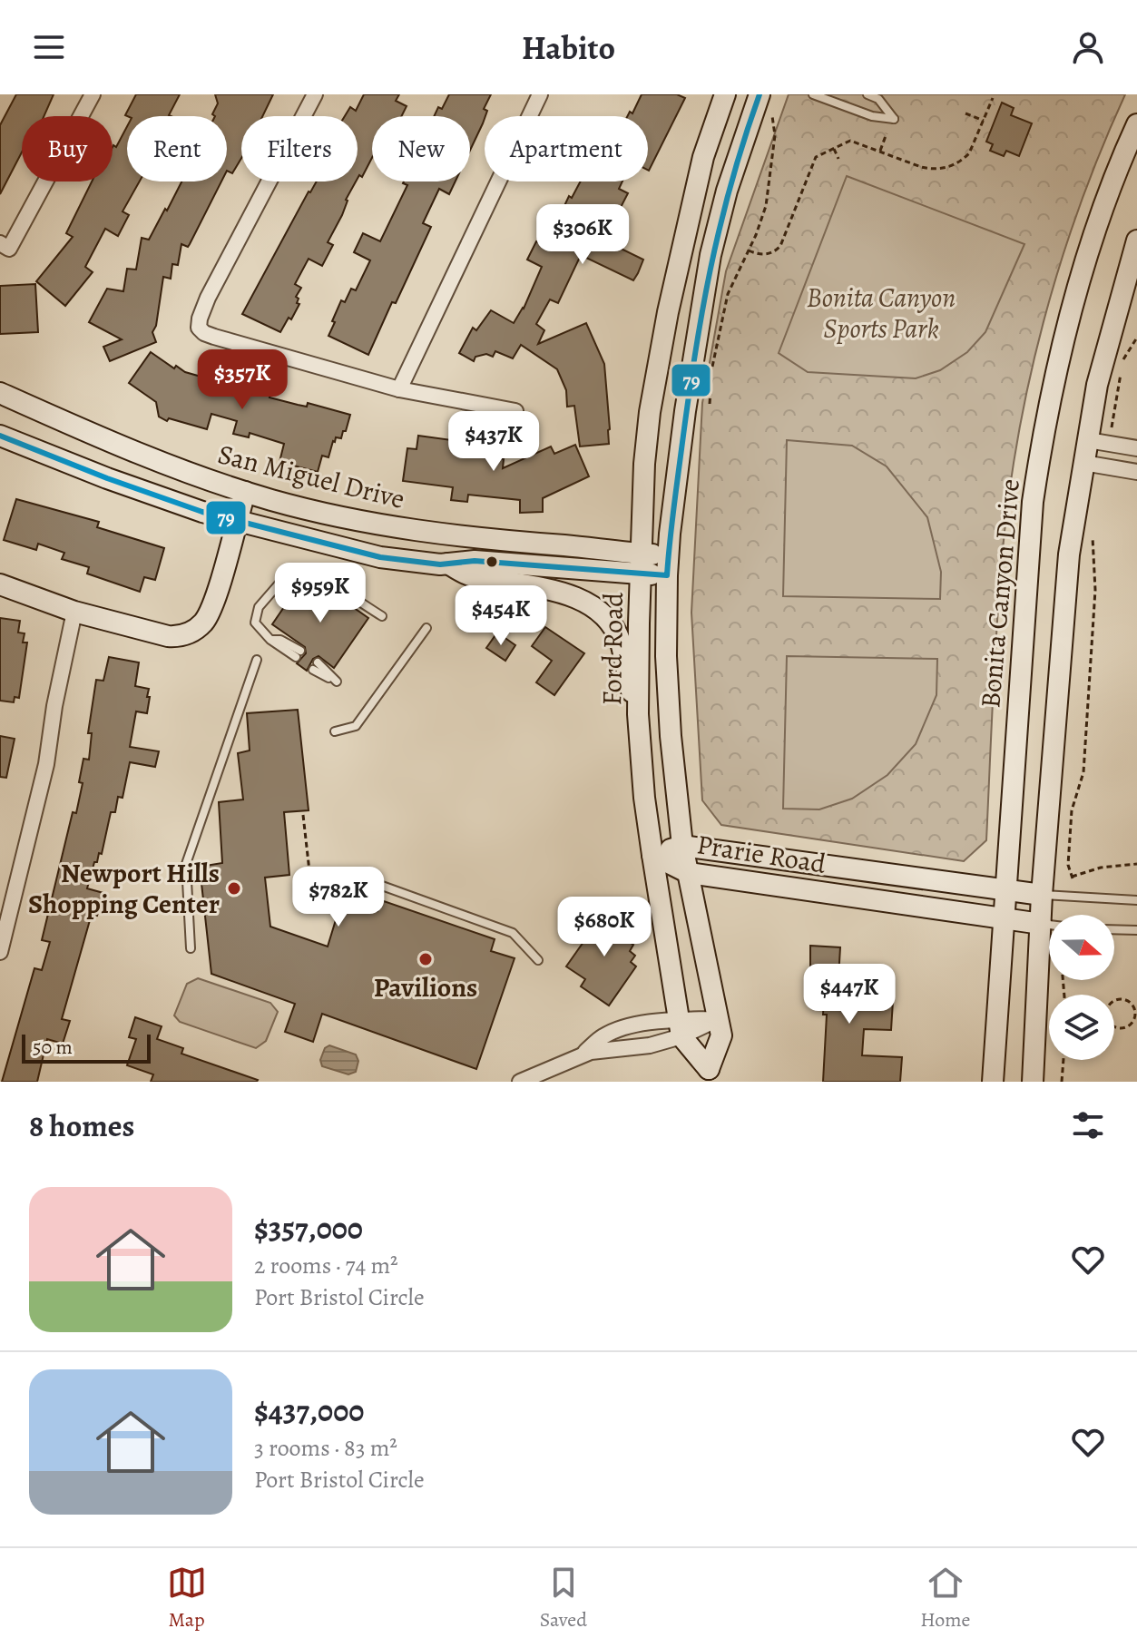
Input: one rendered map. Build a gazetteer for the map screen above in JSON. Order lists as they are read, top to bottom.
{
  "streets": {
    "main road": [
      "San Miguel Drive",
      "Bonita Canyon Drive",
      "Ford Road",
      "Prarie Road"
    ]
  },
  "crossings": [
    ["San Miguel Drive", "Ford Road"],
    ["Bonita Canyon Drive", "Prarie Road"],
    ["Ford Road", "Prarie Road"]
  ],
  "parks": ["Bonita Canyon Sports Park"],
  "places": ["Newport Hills Shopping Center", "Pavilions"],
  "lines": ["transit line 79"],
  "scale_bar": "50 m",
  "north": "right",
  "page": {
    "header": "Habito",
    "chip": [
      "Buy",
      "Rent",
      "Filters",
      "New",
      "Apartment"
    ],
    "price": [
      "$306K",
      "$357K",
      "$437K",
      "$959K",
      "$454K",
      "$782K",
      "$680K",
      "$447K"
    ],
    "scale": "50 m",
    "heading": "8 homes",
    "list": [
      {
        "name": "$357,000",
        "note": "2 rooms · 74 m² · Port Bristol Circle"
      },
      {
        "name": "$437,000",
        "note": "3 rooms · 83 m² · Port Bristol Circle"
      }
    ],
    "tabs": ["Map", "Saved", "Home"]
  }
}
